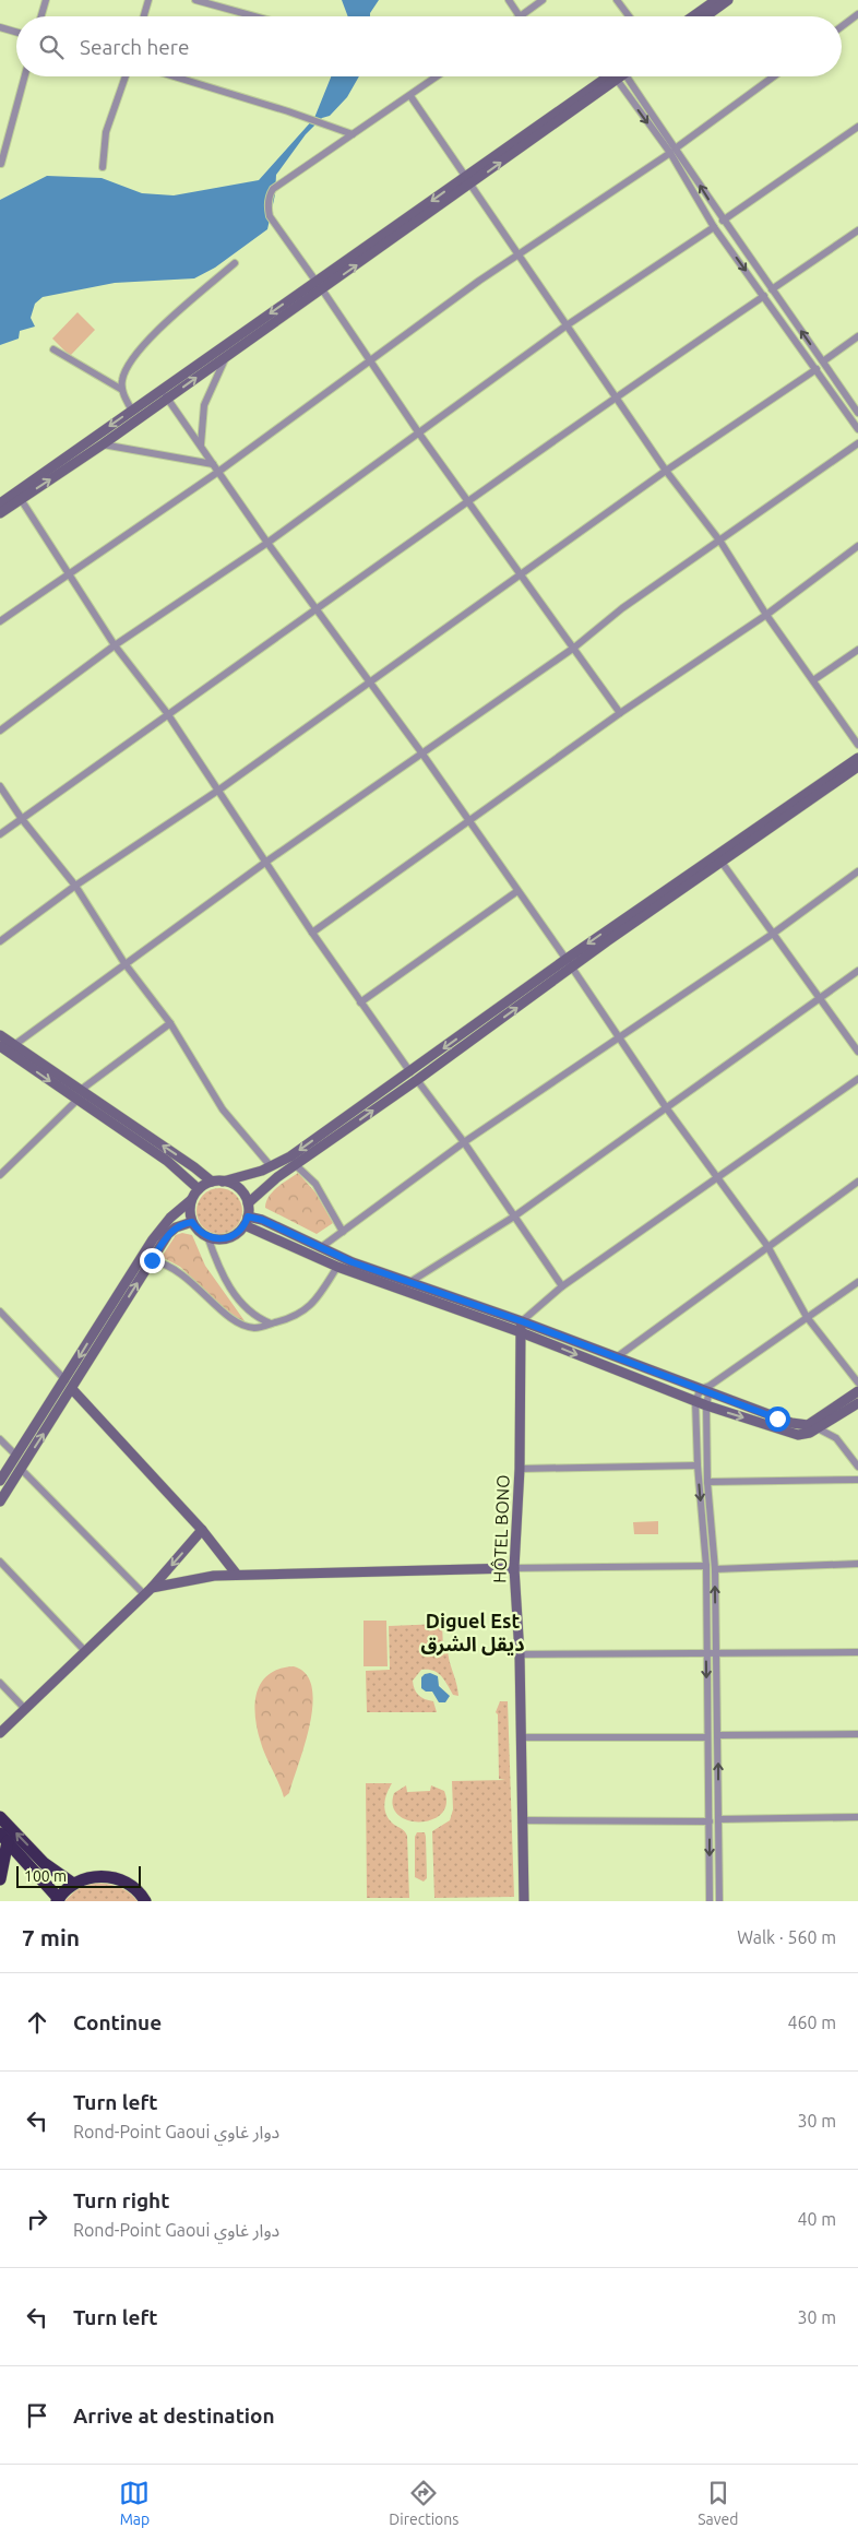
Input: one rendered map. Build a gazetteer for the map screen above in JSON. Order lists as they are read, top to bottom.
{
  "streets": {
    "street": ["HÔTEL BONO"]
  },
  "districts": ["Diguel Est ديقل الشرق"],
  "scale_bar": "100 m",
  "page": {
    "search": "Search here",
    "scale": "100 m",
    "heading": ["7 min", "Walk · 560 m"],
    "list": [
      ["Continue", "460 m"],
      ["Turn left", "Rond-Point Gaoui دوار غاوي", "30 m"],
      ["Turn right", "Rond-Point Gaoui دوار غاوي", "40 m"],
      ["Turn left", "30 m"],
      "Arrive at destination"
    ],
    "nav": ["Map", "Directions", "Saved"]
  }
}
